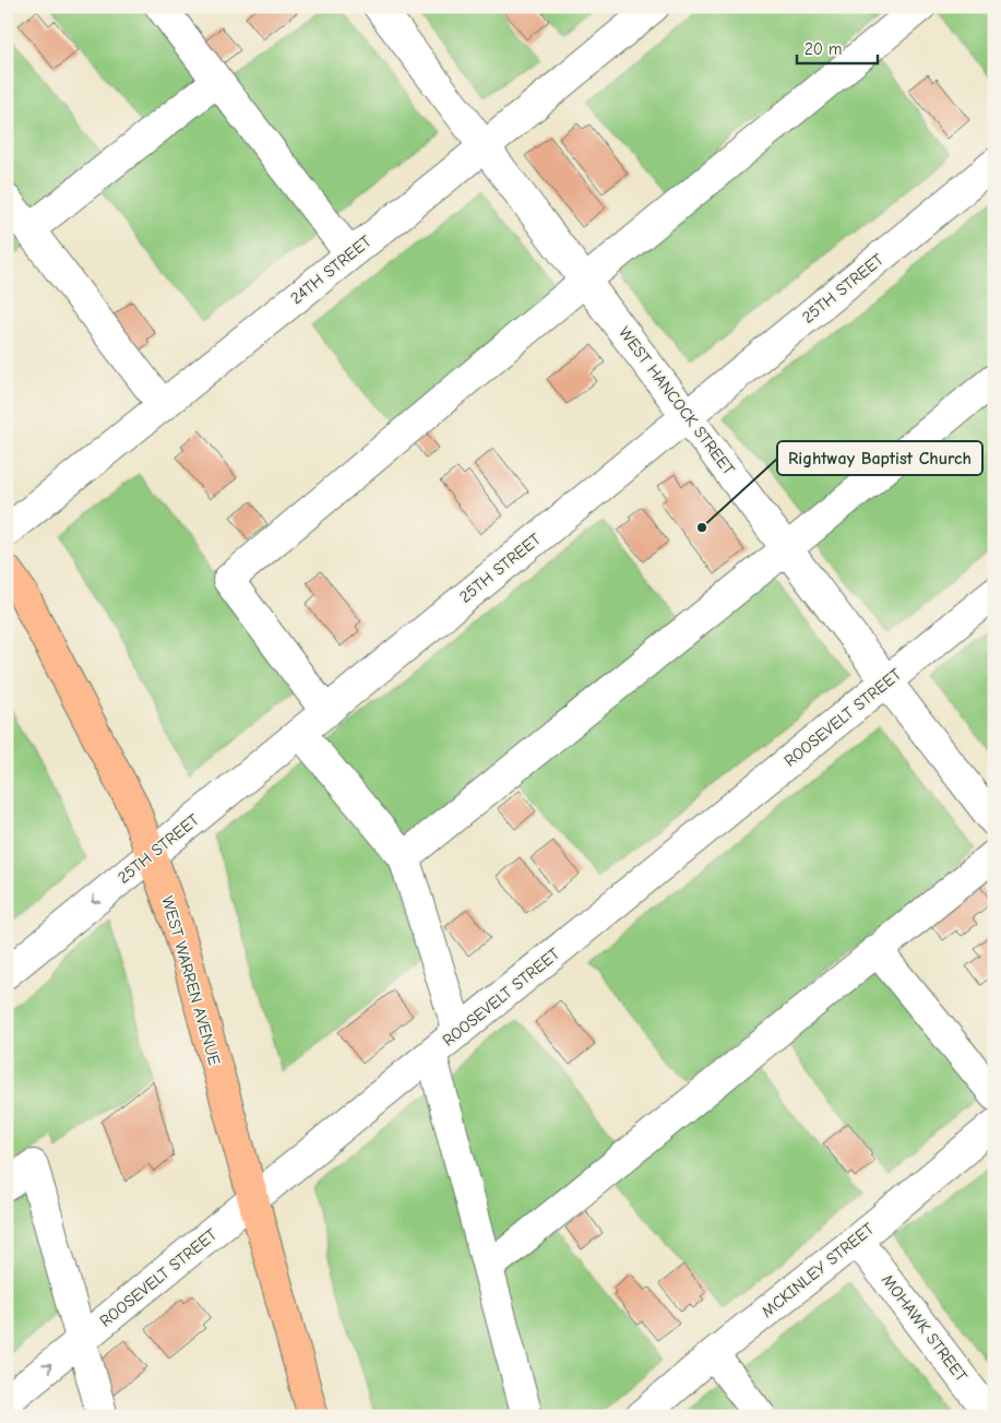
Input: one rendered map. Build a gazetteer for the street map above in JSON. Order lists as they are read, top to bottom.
{
  "streets": {
    "main road": ["WEST WARREN AVENUE"],
    "street": [
      "24TH STREET",
      "25TH STREET",
      "WEST HANCOCK STREET",
      "ROOSEVELT STREET",
      "MCKINLEY STREET",
      "MOHAWK STREET"
    ]
  },
  "crossings": [
    ["24TH STREET", "WEST HANCOCK STREET"],
    ["25TH STREET", "WEST HANCOCK STREET"],
    ["25TH STREET", "WEST WARREN AVENUE"],
    ["WEST HANCOCK STREET", "ROOSEVELT STREET"],
    ["ROOSEVELT STREET", "WEST WARREN AVENUE"],
    ["MCKINLEY STREET", "MOHAWK STREET"]
  ],
  "places": ["Rightway Baptist Church"],
  "scale_bar": "20 m"
}
